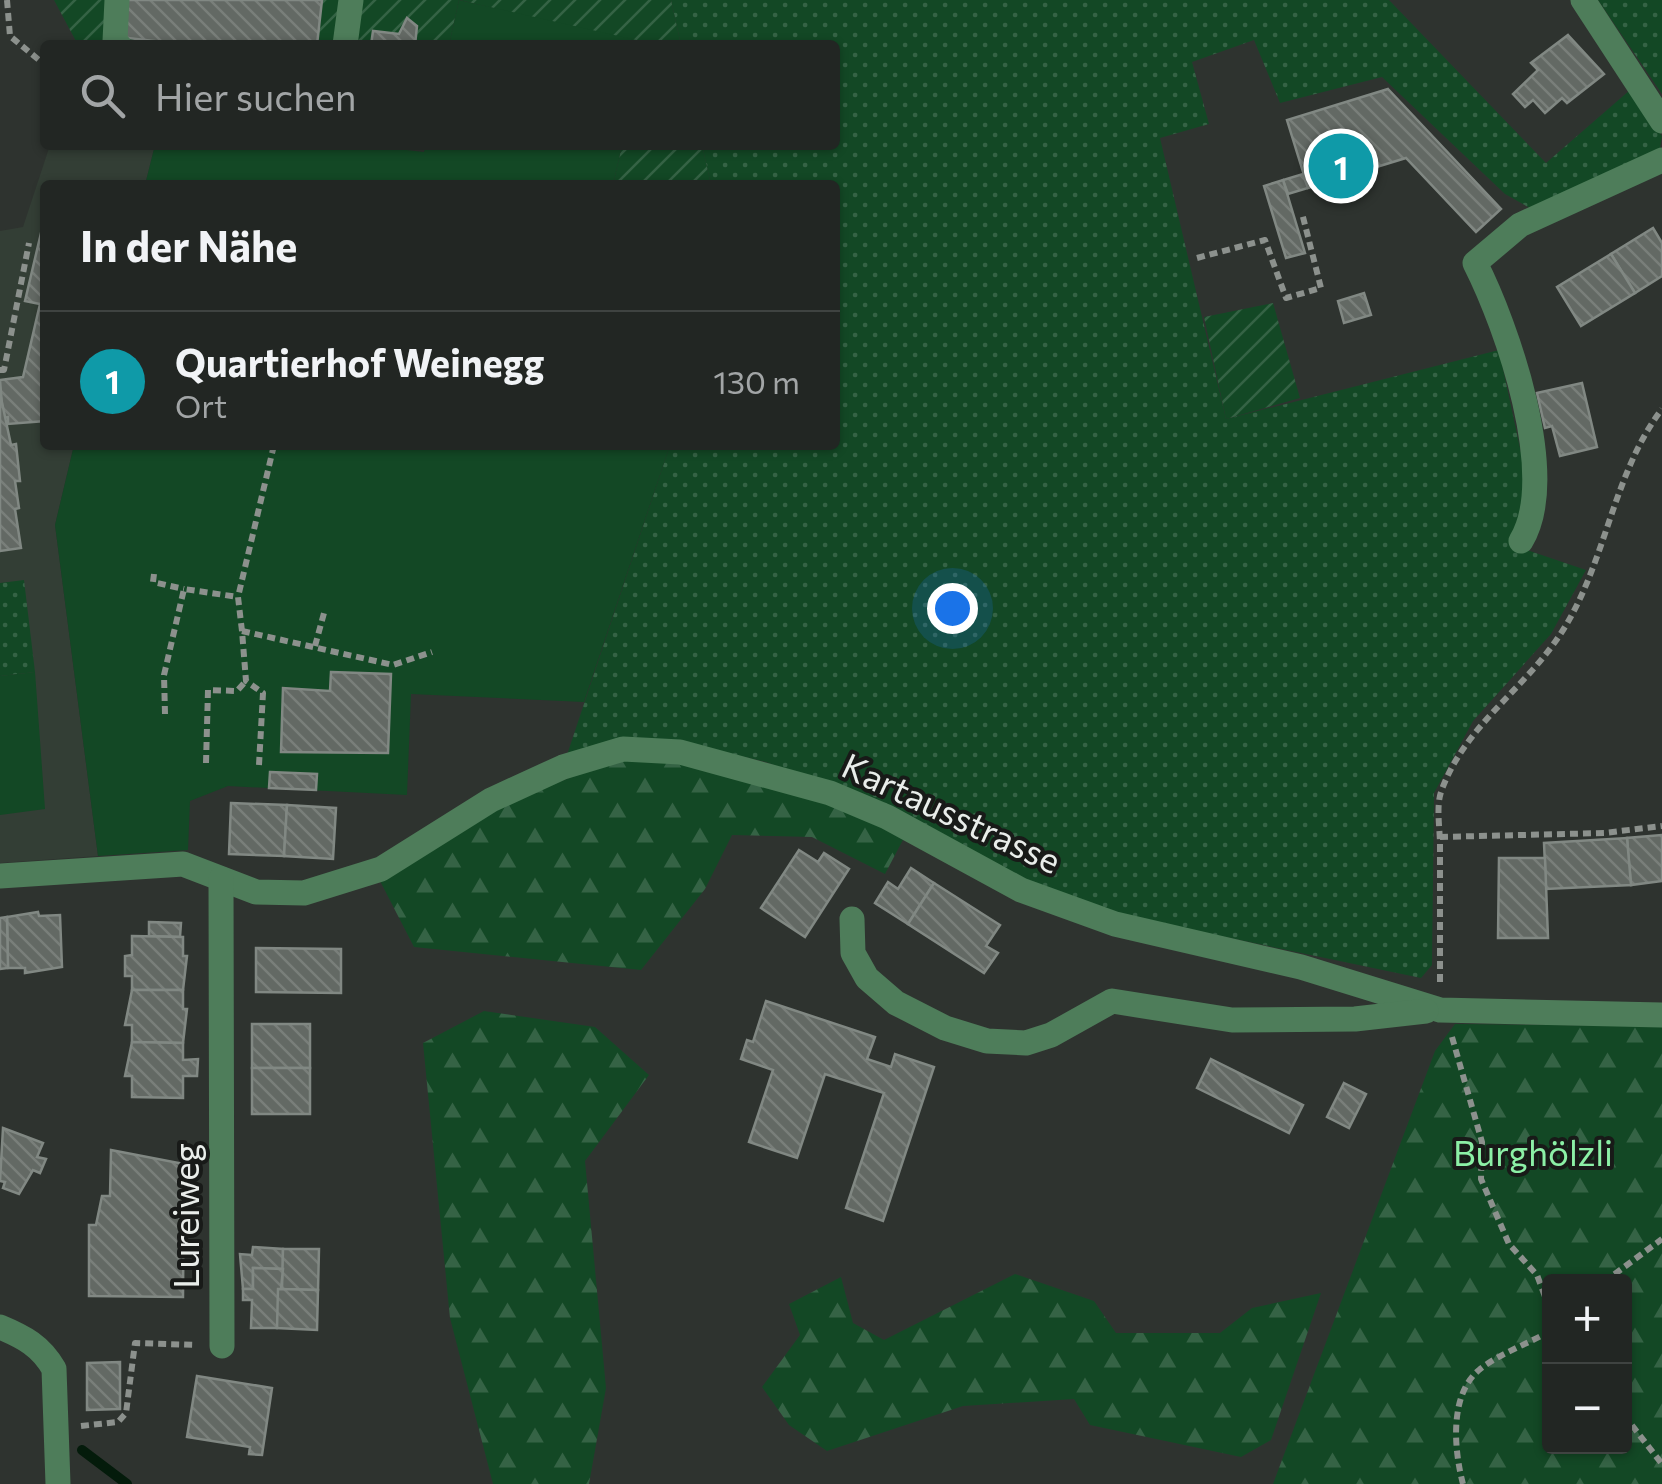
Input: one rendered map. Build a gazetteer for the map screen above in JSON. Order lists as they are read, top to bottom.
{
  "streets": {
    "street": ["Kartausstrasse", "Lureiweg"]
  },
  "crossings": [
    ["Kartausstrasse", "Lureiweg"]
  ],
  "parks": ["Burghölzli"],
  "page": {
    "search": "Hier suchen",
    "pins": "1",
    "heading": "In der Nähe",
    "list": [
      {
        "mark": "1",
        "name": "Quartierhof Weinegg",
        "note": "Ort",
        "value": "130 m"
      }
    ],
    "map_buttons": ["+", "−"]
  }
}
